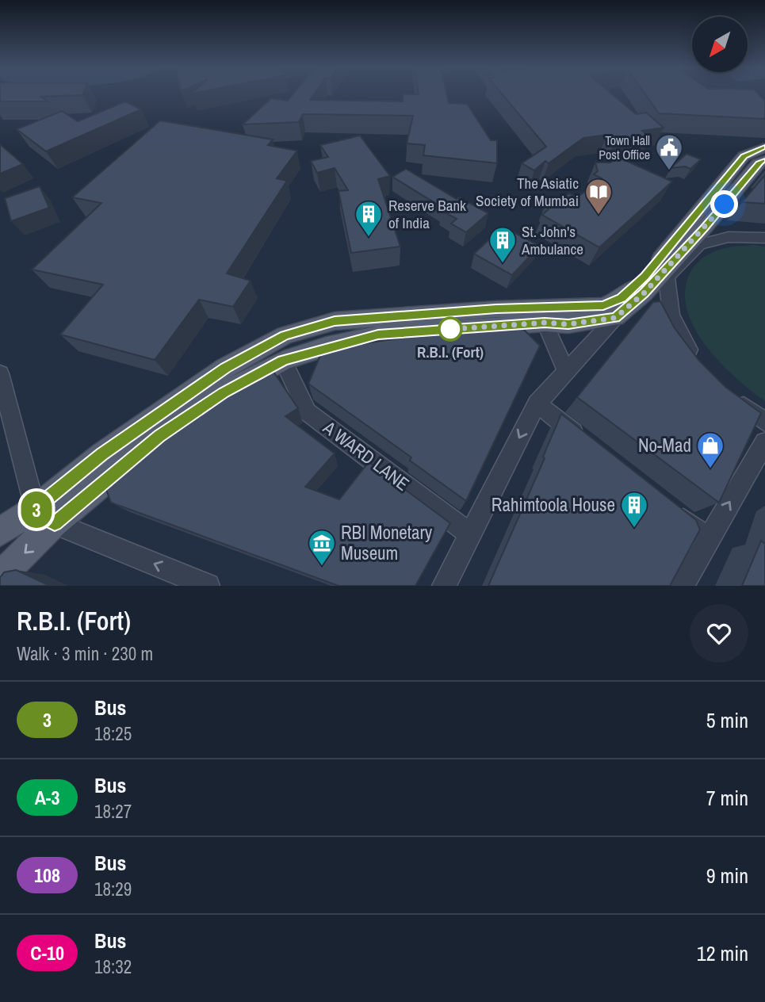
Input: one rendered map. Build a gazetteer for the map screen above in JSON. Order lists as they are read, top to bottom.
{
  "streets": {
    "street": ["A WARD LANE"]
  },
  "places": {
    "public building": ["Town Hall Post Office"],
    "library": ["The Asiatic Society of Mumbai"],
    "building": ["Reserve Bank of India", "St. John's Ambulance", "Rahimtoola House"],
    "other": ["R.B.I. (Fort)"],
    "shop": ["No-Mad"],
    "museum": ["RBI Monetary Museum"]
  },
  "lines": ["bus line 3"],
  "north": "bottom left",
  "page": {
    "on_map": "3",
    "heading": ["R.B.I. (Fort)", "Walk · 3 min · 230 m"],
    "list": [
      {
        "mark": "3",
        "name": "Bus",
        "note": "18:25",
        "value": "5 min"
      },
      {
        "mark": "A-3",
        "name": "Bus",
        "note": "18:27",
        "value": "7 min"
      },
      {
        "mark": "108",
        "name": "Bus",
        "note": "18:29",
        "value": "9 min"
      },
      {
        "mark": "C-10",
        "name": "Bus",
        "note": "18:32",
        "value": "12 min"
      }
    ]
  }
}
